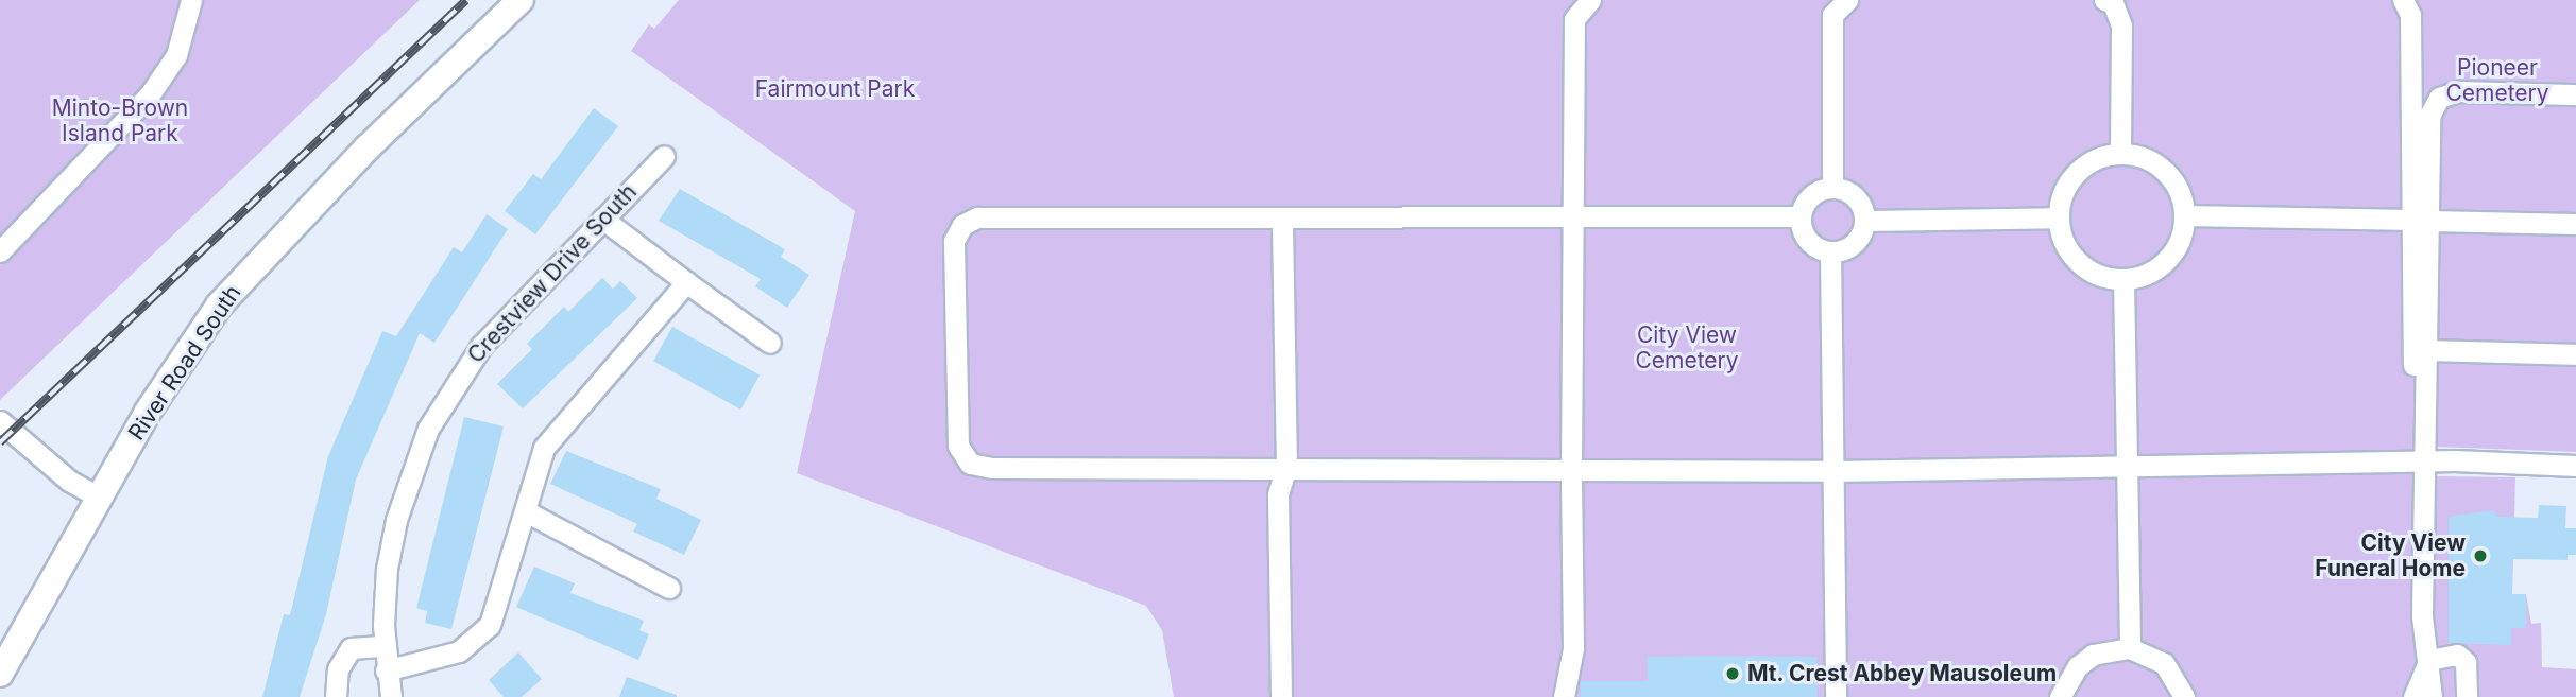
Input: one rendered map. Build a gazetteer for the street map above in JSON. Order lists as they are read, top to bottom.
{
  "streets": {
    "main road": ["River Road South"],
    "street": ["Crestview Drive South"]
  },
  "parks": [
    "Pioneer Cemetery",
    "Fairmount Park",
    "Minto-Brown Island Park",
    "City View Cemetery"
  ],
  "places": ["City View Funeral Home", "Mt. Crest Abbey Mausoleum"]
}
